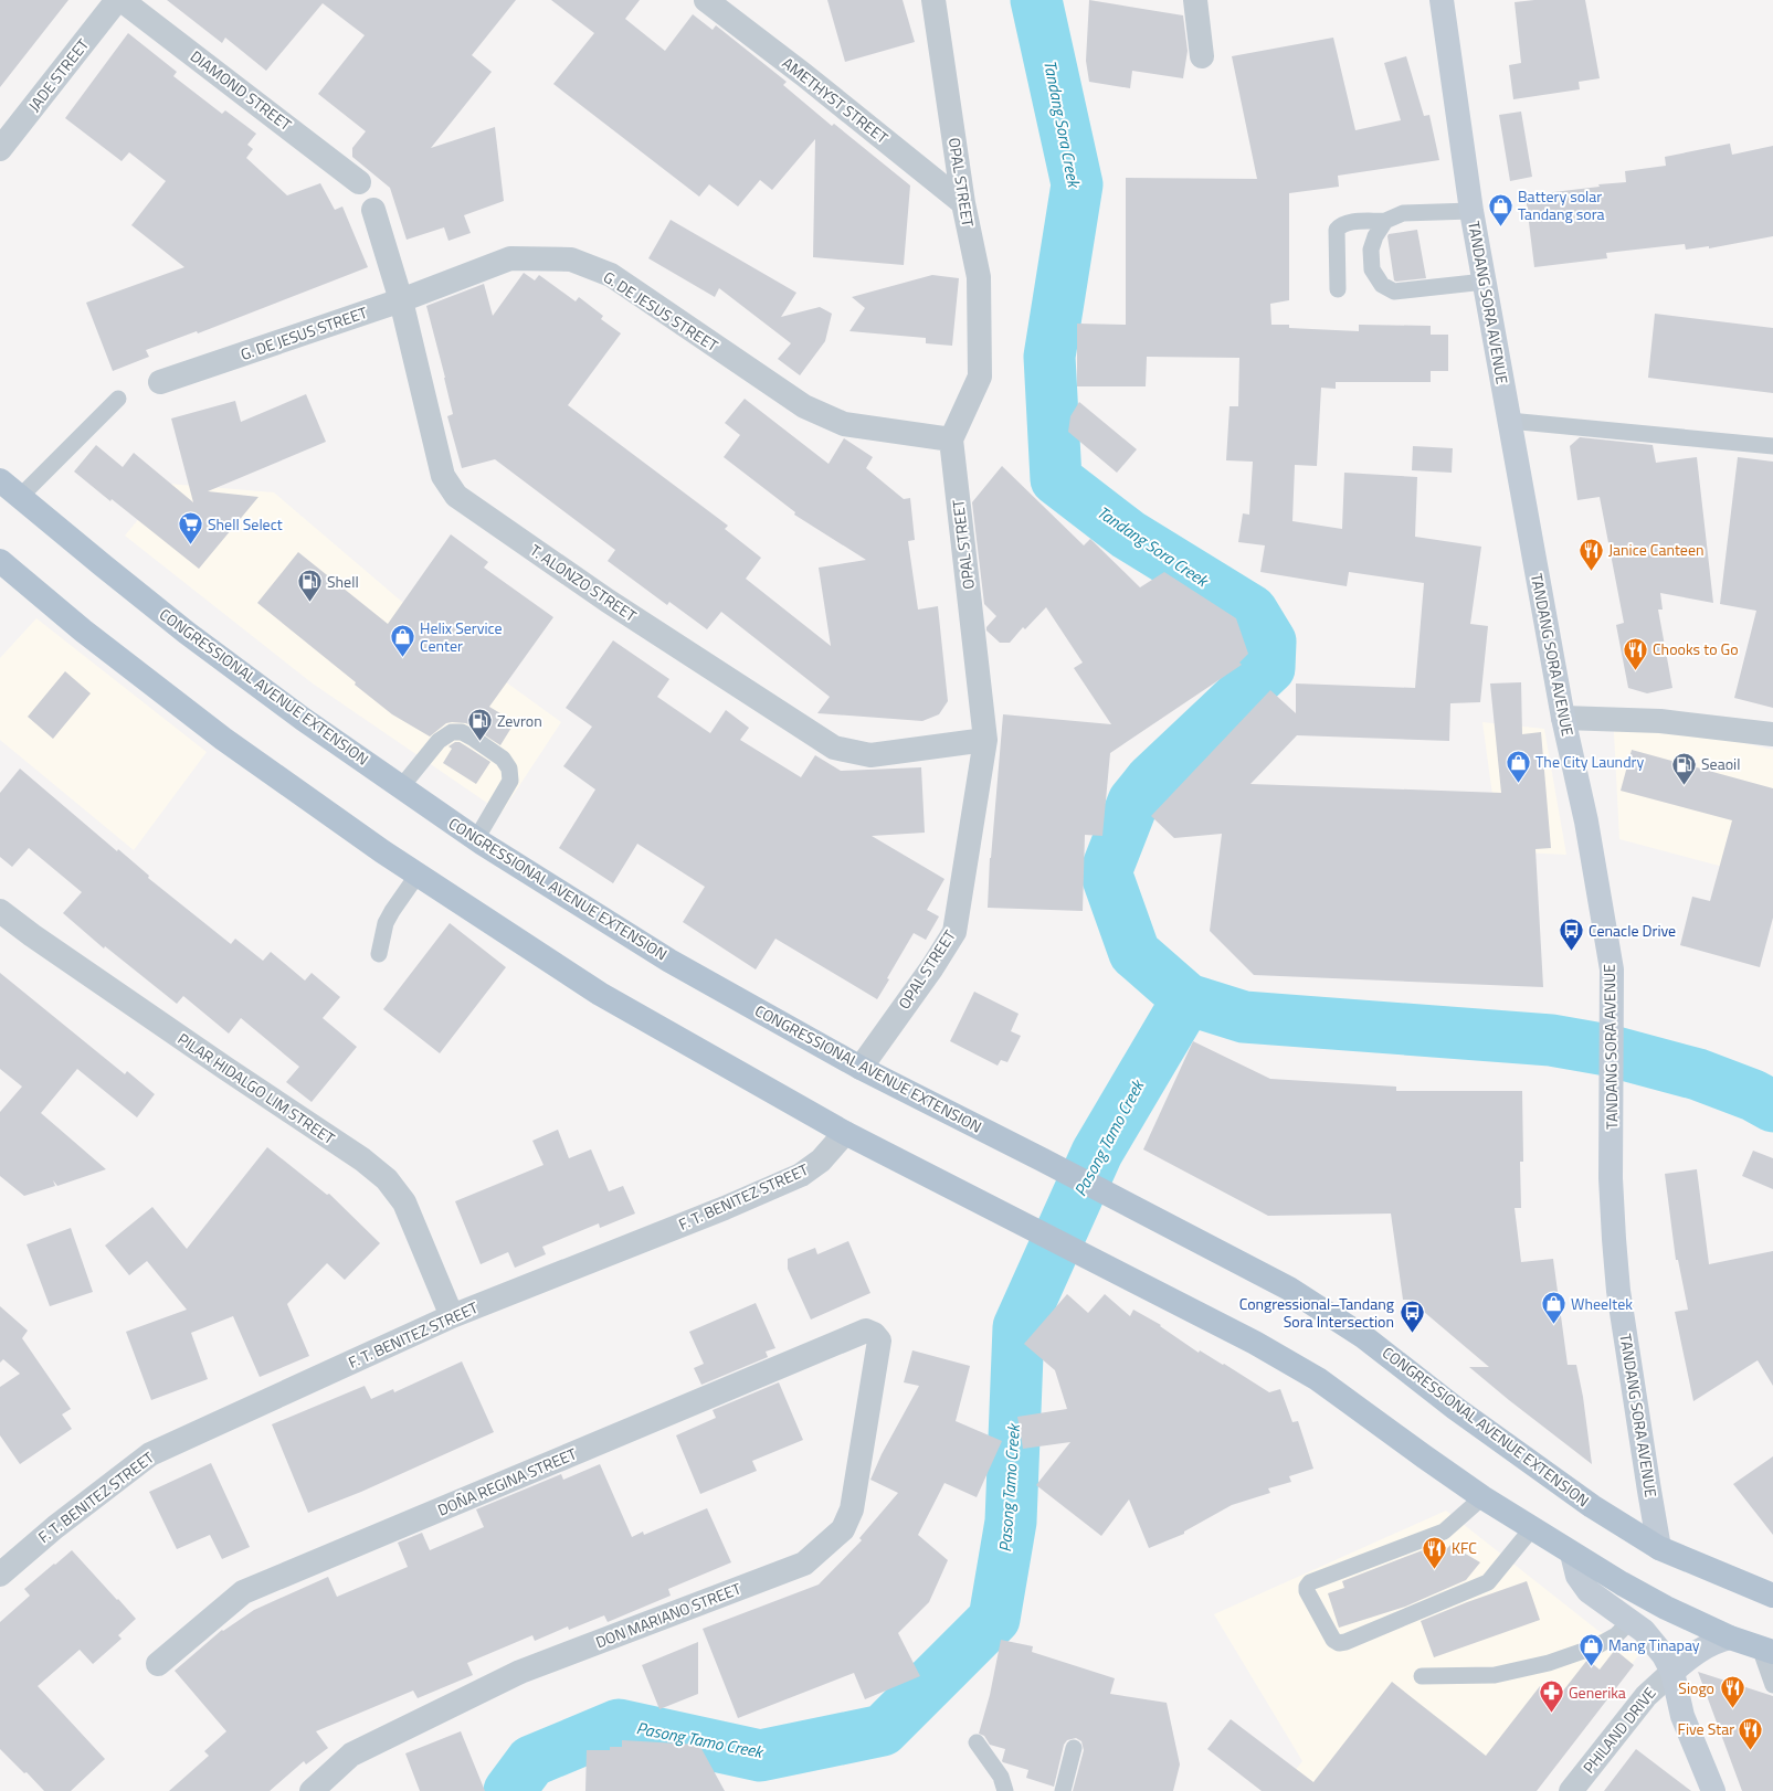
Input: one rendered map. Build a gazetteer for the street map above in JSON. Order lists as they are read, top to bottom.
{
  "streets": {
    "main road": ["TANDANG SORA AVENUE", "CONGRESSIONAL AVENUE EXTENSION"],
    "street": [
      "JADE STREET",
      "DIAMOND STREET",
      "AMETHYST STREET",
      "OPAL STREET",
      "G. DE JESUS STREET",
      "T. ALONZO STREET",
      "PILAR HIDALGO LIM STREET",
      "F. T. BENITEZ STREET",
      "DOÑA REGINA STREET",
      "DON MARIANO STREET",
      "PHILAND DRIVE"
    ]
  },
  "crossings": [
    ["AMETHYST STREET", "OPAL STREET"],
    ["OPAL STREET", "G. DE JESUS STREET"],
    ["OPAL STREET", "T. ALONZO STREET"],
    ["OPAL STREET", "CONGRESSIONAL AVENUE EXTENSION"],
    ["TANDANG SORA AVENUE", "CONGRESSIONAL AVENUE EXTENSION"],
    ["G. DE JESUS STREET", "T. ALONZO STREET"],
    ["PILAR HIDALGO LIM STREET", "F. T. BENITEZ STREET"],
    ["DOÑA REGINA STREET", "DON MARIANO STREET"]
  ],
  "water": ["Tandang Sora Creek", "Pasong Tamo Creek"],
  "places": {
    "shop": [
      "Battery solar Tandang sora",
      "Helix Service Center",
      "The City Laundry",
      "Wheeltek",
      "Mang Tinapay"
    ],
    "supermarket": ["Shell Select"],
    "restaurant": [
      "Janice Canteen",
      "Chooks to Go",
      "KFC",
      "Siogo",
      "Five Star"
    ],
    "fuel station": ["Shell", "Zevron", "Seaoil"],
    "bus stop": ["Cenacle Drive", "Congressional–Tandang Sora Intersection"],
    "pharmacy": ["Generika"]
  }
}
